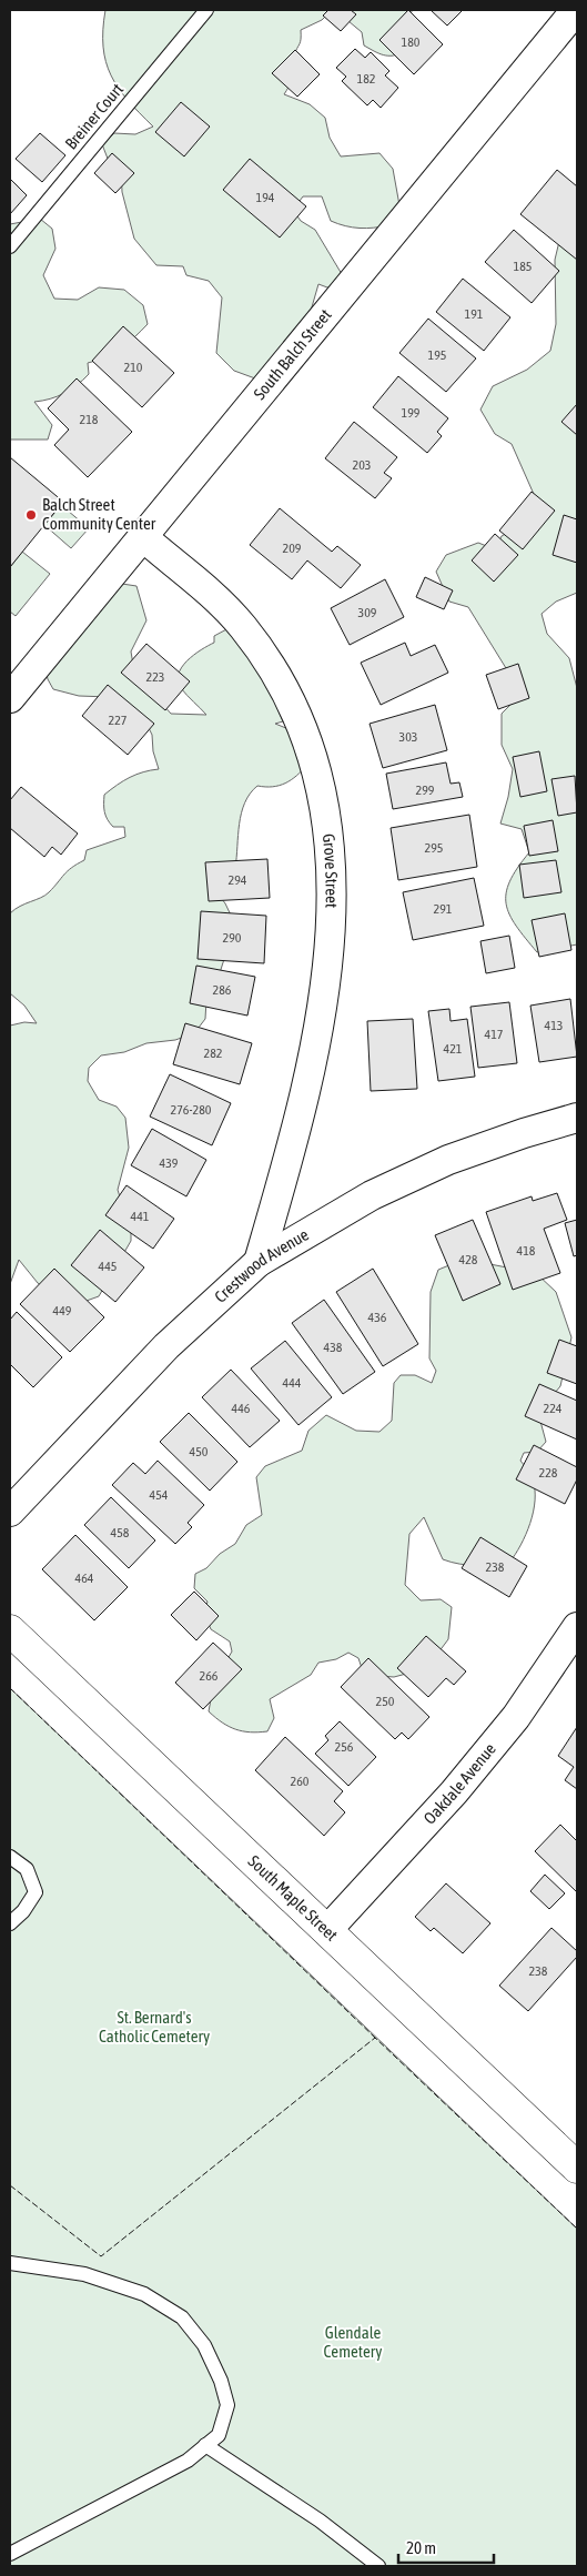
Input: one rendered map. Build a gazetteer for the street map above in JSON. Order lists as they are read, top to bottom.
{
  "streets": {
    "main road": ["South Maple Street"],
    "street": [
      "South Balch Street",
      "Grove Street",
      "Crestwood Avenue",
      "Oakdale Avenue"
    ],
    "lane": ["Breiner Court"]
  },
  "crossings": [
    ["South Balch Street", "Grove Street"],
    ["Grove Street", "Crestwood Avenue"],
    ["Oakdale Avenue", "South Maple Street"]
  ],
  "parks": ["St. Bernard's Catholic Cemetery", "Glendale Cemetery"],
  "places": ["Balch Street Community Center"],
  "house_numbers": [
    "180",
    "182",
    "194",
    "185",
    "191",
    "195",
    "210",
    "199",
    "218",
    "203",
    "209",
    "309",
    "223",
    "227",
    "303",
    "299",
    "295",
    "294",
    "291",
    "290",
    "286",
    "413",
    "417",
    "421",
    "282",
    "276-280",
    "439",
    "441",
    "418",
    "428",
    "445",
    "449",
    "436",
    "438",
    "444",
    "446",
    "224",
    "450",
    "228",
    "454",
    "458",
    "238",
    "464",
    "266",
    "250",
    "256",
    "260",
    "238"
  ],
  "scale_bar": "20 m"
}
